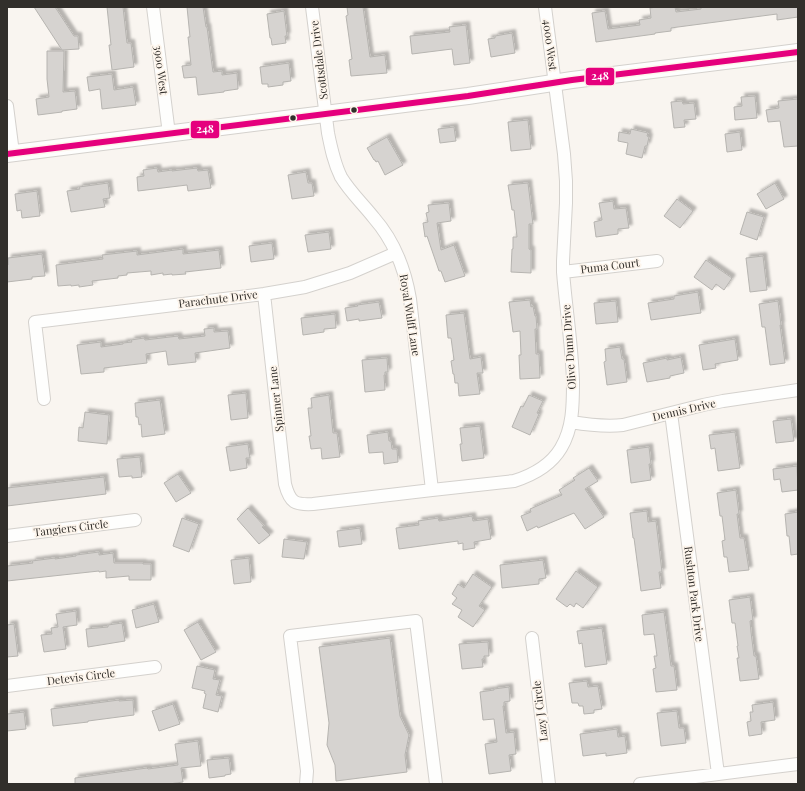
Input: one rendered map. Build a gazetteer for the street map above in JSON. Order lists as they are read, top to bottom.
{
  "streets": {
    "street": [
      "4000 West",
      "Scottsdale Drive",
      "3900 West",
      "Puma Court",
      "Parachute Drive",
      "Royal Wulff Lane",
      "Olive Dunn Drive",
      "Spinner Lane",
      "Dennis Drive",
      "Tangiers Circle",
      "Rushton Park Drive",
      "Detevis Circle",
      "Lazy J Circle"
    ]
  },
  "crossings": [
    ["4000 West", "Olive Dunn Drive"],
    ["Scottsdale Drive", "Royal Wulff Lane"],
    ["Puma Court", "Olive Dunn Drive"],
    ["Parachute Drive", "Royal Wulff Lane"],
    ["Parachute Drive", "Spinner Lane"],
    ["Royal Wulff Lane", "Olive Dunn Drive"],
    ["Olive Dunn Drive", "Spinner Lane"],
    ["Olive Dunn Drive", "Dennis Drive"],
    ["Dennis Drive", "Rushton Park Drive"]
  ],
  "lines": ["transit line 248"]
}
